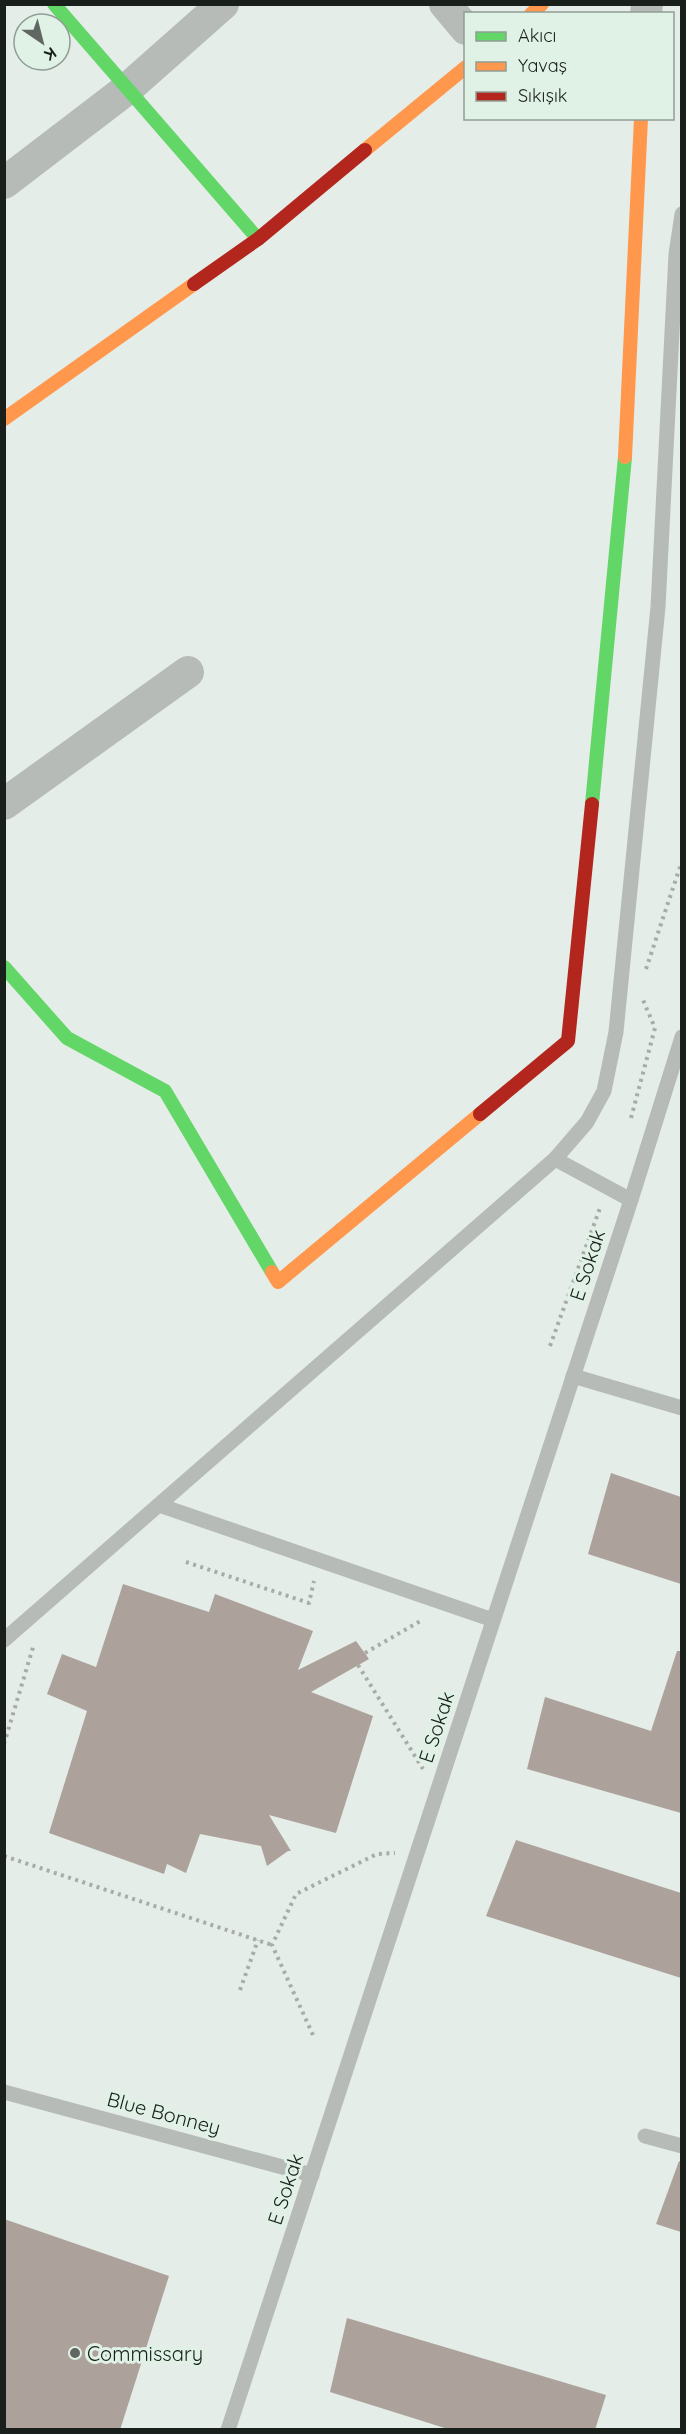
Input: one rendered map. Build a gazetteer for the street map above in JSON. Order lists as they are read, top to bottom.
{
  "streets": {
    "lane": ["E Sokak", "Blue Bonney"]
  },
  "crossings": [
    ["E Sokak", "Blue Bonney"]
  ],
  "places": ["Commissary"],
  "legend": ["Akıcı", "Yavaş", "Sıkışık"],
  "north": "bottom right"
}
